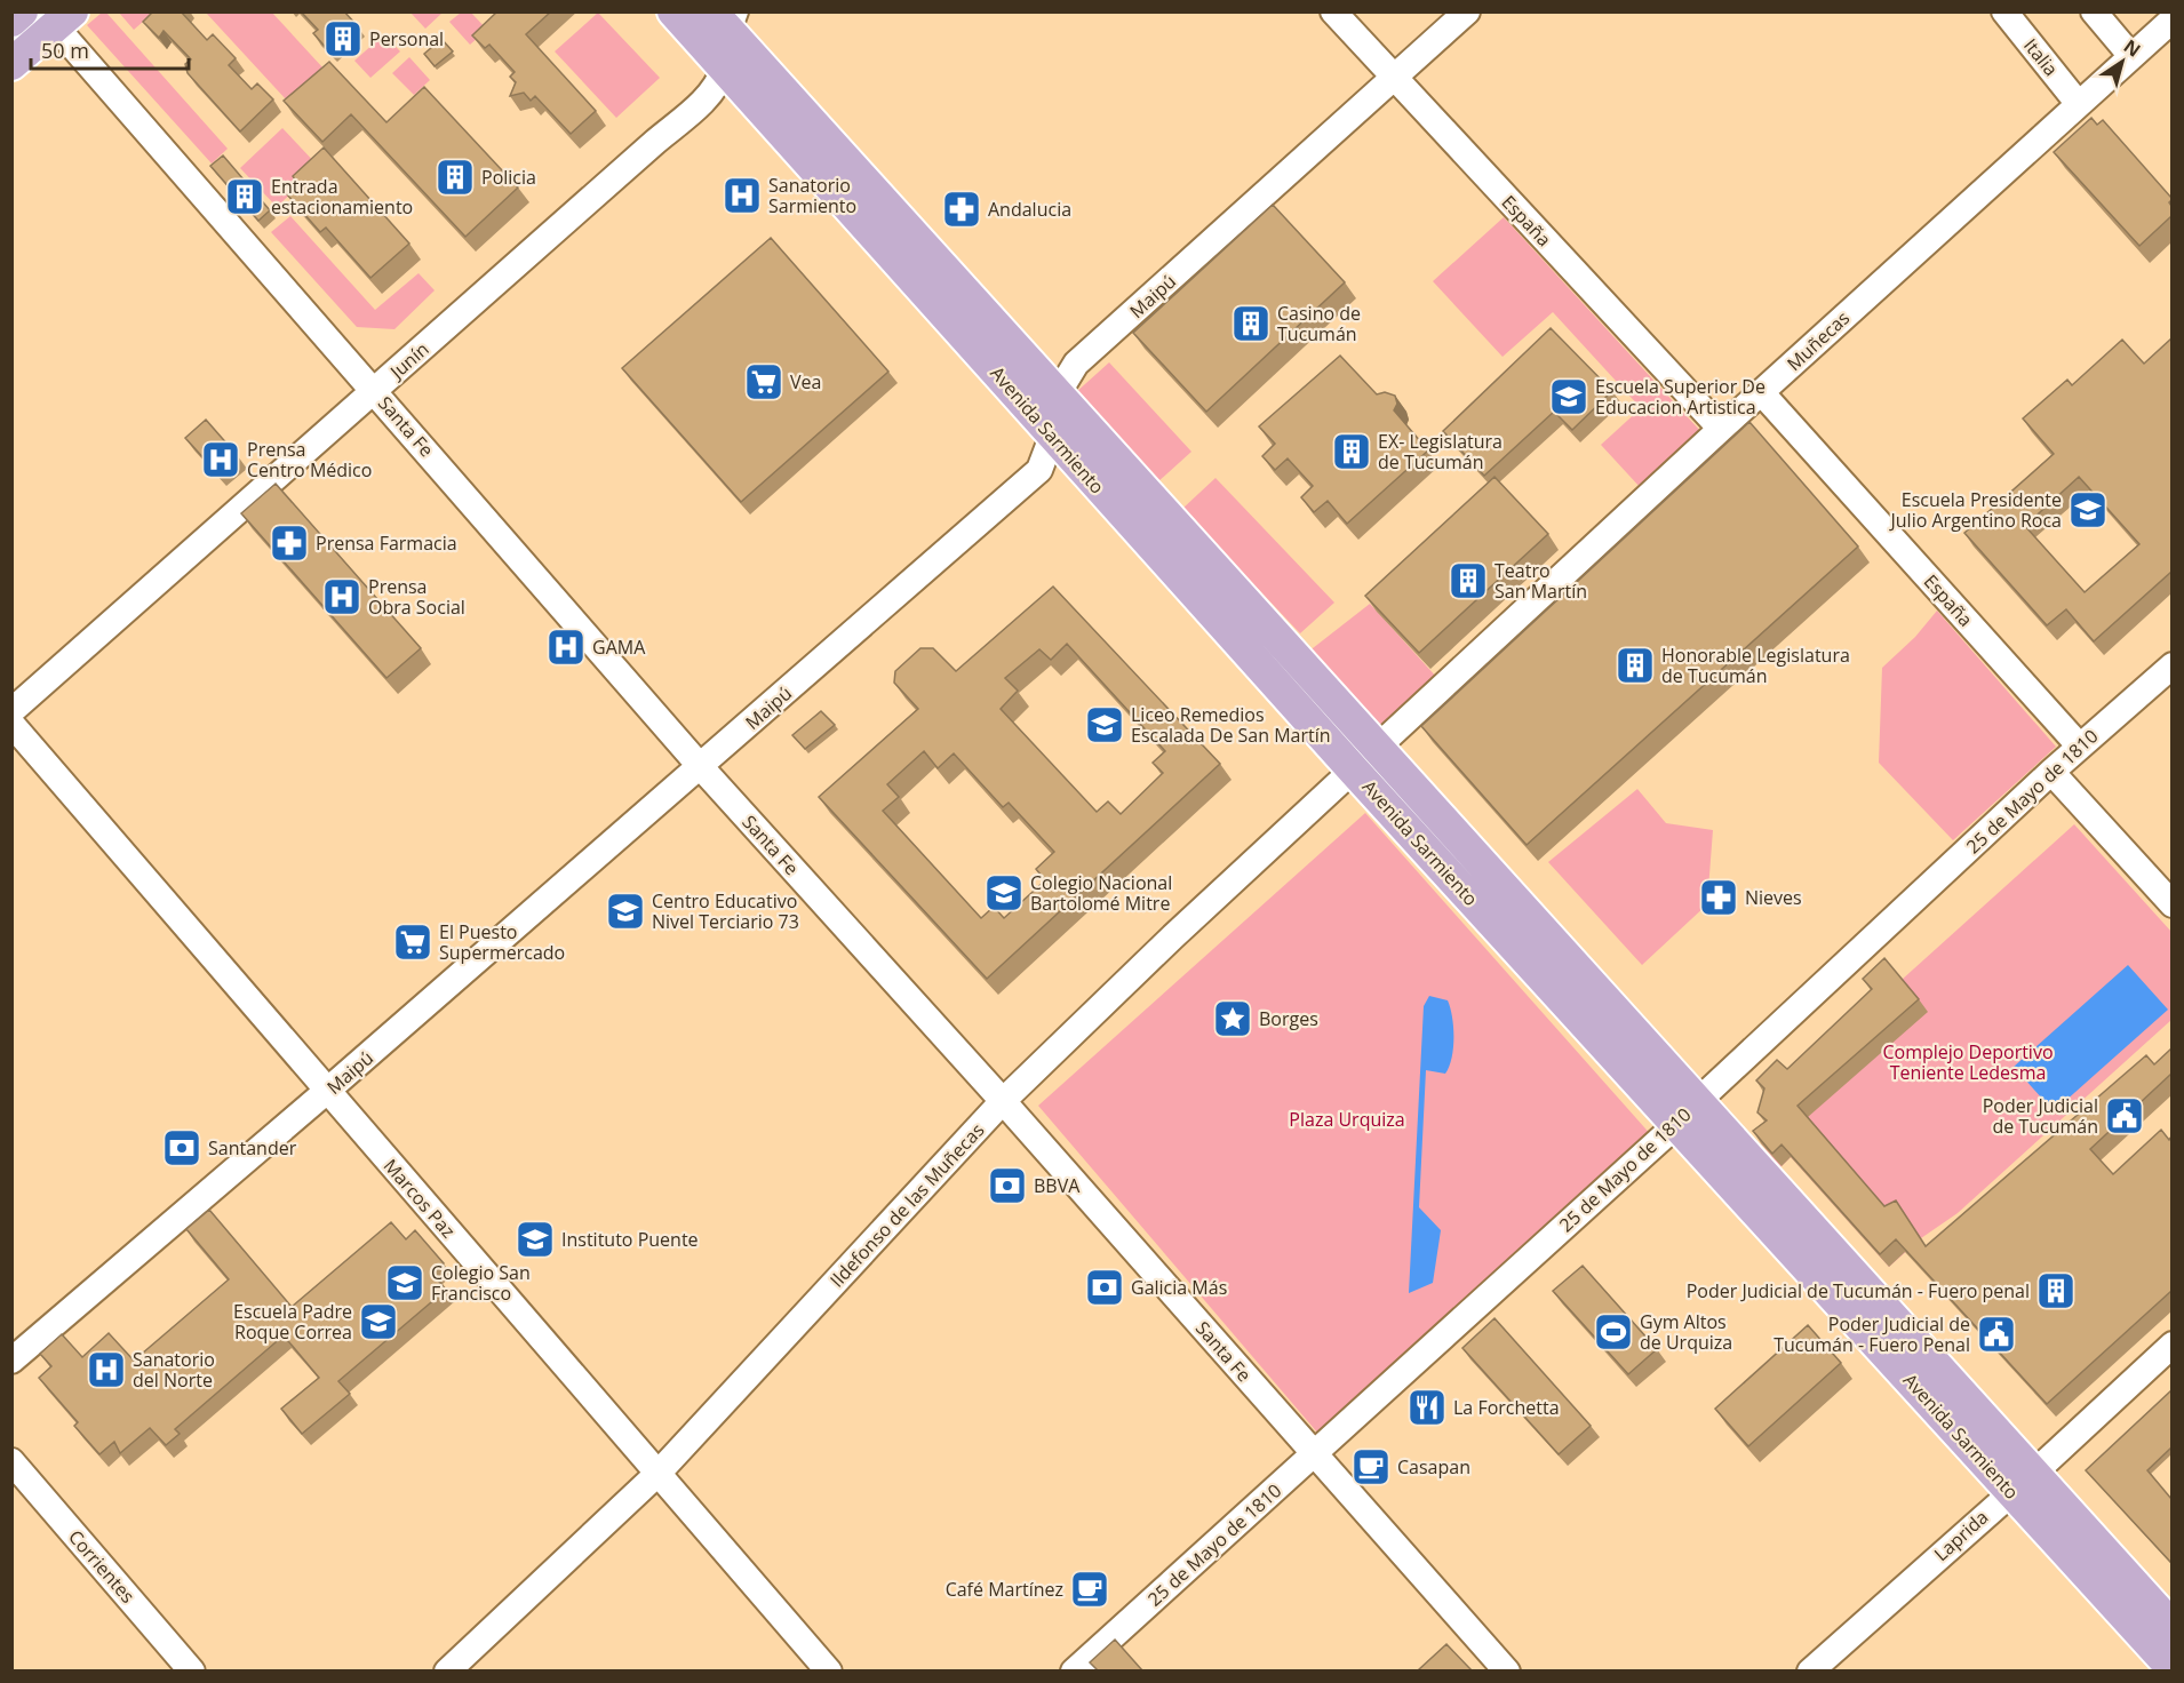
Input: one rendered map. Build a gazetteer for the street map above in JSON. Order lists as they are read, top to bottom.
{
  "streets": {
    "main road": ["Avenida Sarmiento"],
    "street": [
      "Italia",
      "España",
      "Maipú",
      "Muñecas",
      "Junín",
      "Santa Fe",
      "25 de Mayo de 1810",
      "Marcos Paz",
      "Ildefonso de las Muñecas",
      "Laprida",
      "Corrientes"
    ]
  },
  "crossings": [
    ["Italia", "Muñecas"],
    ["España", "Maipú"],
    ["España", "Muñecas"],
    ["España", "25 de Mayo de 1810"],
    ["Maipú", "Santa Fe"],
    ["Maipú", "Avenida Sarmiento"],
    ["Maipú", "Marcos Paz"],
    ["Muñecas", "Avenida Sarmiento"],
    ["Muñecas", "Ildefonso de las Muñecas"],
    ["Junín", "Santa Fe"],
    ["Junín", "Avenida Sarmiento"],
    ["Santa Fe", "25 de Mayo de 1810"],
    ["Santa Fe", "Ildefonso de las Muñecas"],
    ["Avenida Sarmiento", "25 de Mayo de 1810"],
    ["Avenida Sarmiento", "Ildefonso de las Muñecas"],
    ["Avenida Sarmiento", "Laprida"],
    ["Marcos Paz", "Ildefonso de las Muñecas"]
  ],
  "parks": ["Complejo Deportivo Teniente Ledesma", "Plaza Urquiza"],
  "places": {
    "building": [
      "Personal",
      "Policia",
      "Entrada estacionamiento",
      "Casino de Tucumán",
      "EX- Legislatura de Tucumán",
      "Teatro San Martín",
      "Honorable Legislatura de Tucumán",
      "Poder Judicial de Tucumán - Fuero penal"
    ],
    "hospital": [
      "Sanatorio Sarmiento",
      "Prensa Centro Médico",
      "Prensa Obra Social",
      "GAMA",
      "Sanatorio del Norte"
    ],
    "pharmacy": ["Andalucia", "Prensa Farmacia", "Nieves"],
    "supermarket": ["Vea", "El Puesto Supermercado"],
    "school or university": [
      "Escuela Superior De Educacion Artistica",
      "Escuela Presidente Julio Argentino Roca",
      "Liceo Remedios Escalada De San Martín",
      "Colegio Nacional Bartolomé Mitre",
      "Centro Educativo Nivel Terciario 73",
      "Instituto Puente",
      "Colegio San Francisco",
      "Escuela Padre Roque Correa"
    ],
    "place": ["Borges"],
    "public building": ["Poder Judicial de Tucumán", "Poder Judicial de Tucumán - Fuero Penal"],
    "bank": ["Santander", "BBVA", "Galicia Más"],
    "sports": ["Gym Altos de Urquiza"],
    "restaurant": ["La Forchetta"],
    "cafe": ["Casapan", "Café Martínez"]
  },
  "scale_bar": "50 m",
  "north": "top right"
}
